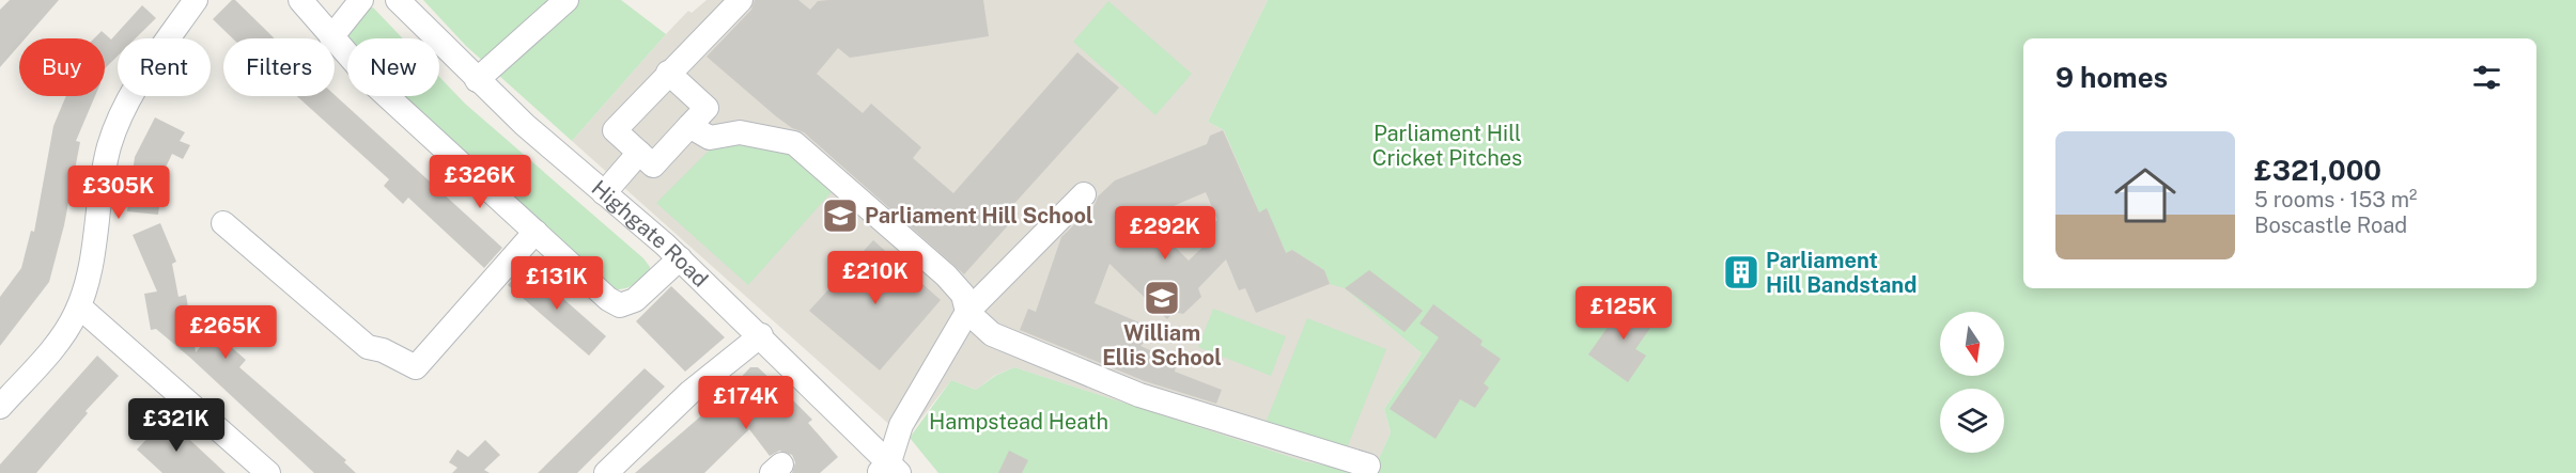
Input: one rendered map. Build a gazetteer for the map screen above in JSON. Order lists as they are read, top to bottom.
{
  "streets": {
    "street": ["Highgate Road"]
  },
  "parks": ["Parliament Hill Cricket Pitches", "Hampstead Heath"],
  "places": {
    "school or university": ["Parliament Hill School", "William Ellis School"],
    "building": ["Parliament Hill Bandstand"]
  },
  "north": "bottom",
  "page": {
    "chip": [
      "Buy",
      "Rent",
      "Filters",
      "New"
    ],
    "heading": "9 homes",
    "list": [
      {
        "name": "£321,000",
        "note": "5 rooms · 153 m² · Boscastle Road"
      }
    ],
    "price": [
      "£326K",
      "£305K",
      "£292K",
      "£210K",
      "£131K",
      "£125K",
      "£265K",
      "£174K",
      "£321K"
    ]
  }
}
